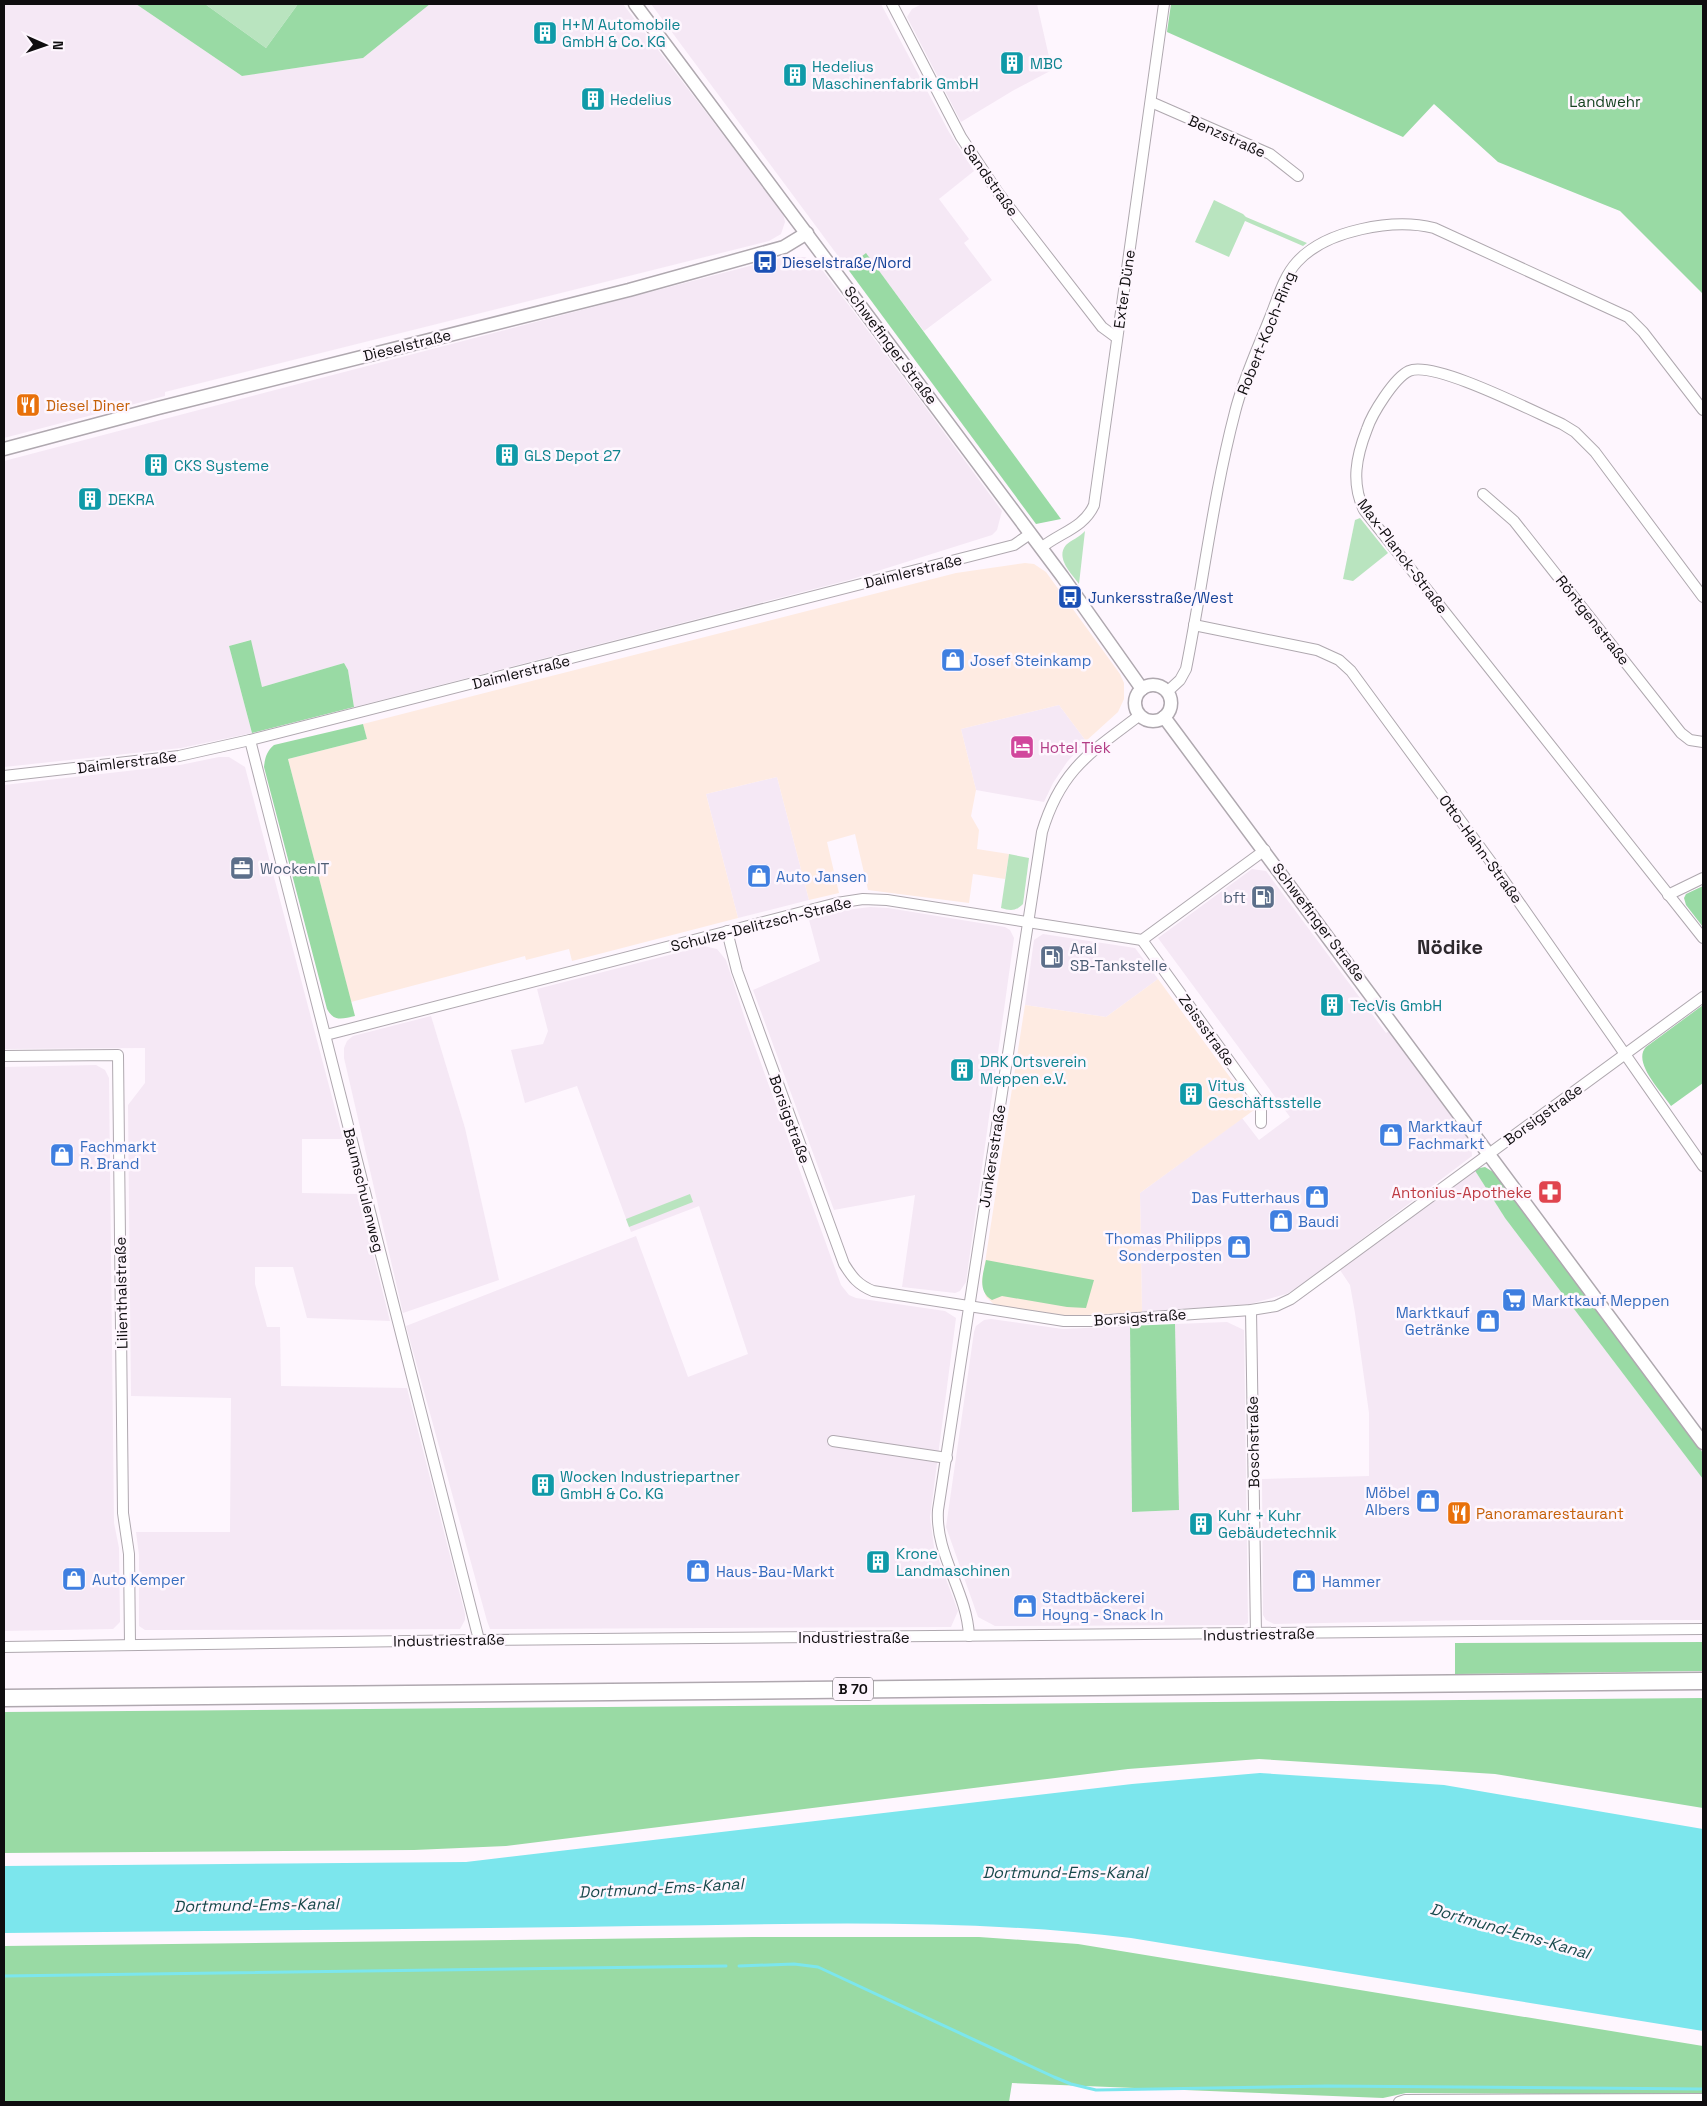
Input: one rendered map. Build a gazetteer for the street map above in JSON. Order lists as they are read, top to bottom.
{
  "streets": {
    "main road": ["B 70"],
    "street": [
      "Benzstraße",
      "Sandstraße",
      "Exter Düne",
      "Robert-Koch-Ring",
      "Dieselstraße",
      "Schwefinger Straße",
      "Max-Planck-Straße",
      "Daimlerstraße",
      "Röntgenstraße",
      "Otto-Hahn-Straße",
      "Schulze-Delitzsch-Straße",
      "Zeissstraße",
      "Borsigstraße",
      "Junkersstraße",
      "Baumschulenweg",
      "Lilienthalstraße",
      "Boschstraße",
      "Industriestraße"
    ]
  },
  "crossings": [
    ["Benzstraße", "Exter Düne"],
    ["Sandstraße", "Exter Düne"],
    ["Exter Düne", "Schwefinger Straße"],
    ["Robert-Koch-Ring", "Schwefinger Straße"],
    ["Robert-Koch-Ring", "Otto-Hahn-Straße"],
    ["Robert-Koch-Ring", "Junkersstraße"],
    ["Dieselstraße", "Schwefinger Straße"],
    ["Schwefinger Straße", "Daimlerstraße"],
    ["Schwefinger Straße", "Borsigstraße"],
    ["Schwefinger Straße", "Junkersstraße"],
    ["Daimlerstraße", "Baumschulenweg"],
    ["Otto-Hahn-Straße", "Borsigstraße"],
    ["Schulze-Delitzsch-Straße", "Zeissstraße"],
    ["Schulze-Delitzsch-Straße", "Borsigstraße"],
    ["Schulze-Delitzsch-Straße", "Junkersstraße"],
    ["Schulze-Delitzsch-Straße", "Baumschulenweg"],
    ["Borsigstraße", "Junkersstraße"],
    ["Borsigstraße", "Boschstraße"],
    ["Junkersstraße", "Industriestraße"],
    ["Baumschulenweg", "Industriestraße"],
    ["Lilienthalstraße", "Industriestraße"],
    ["Boschstraße", "Industriestraße"]
  ],
  "districts": ["Nödike"],
  "water": ["Dortmund-Ems-Kanal"],
  "parks": ["Landwehr"],
  "places": {
    "building": [
      "H+M Automobile GmbH & Co. KG",
      "MBC",
      "Hedelius Maschinenfabrik GmbH",
      "Hedelius",
      "GLS Depot 27",
      "CKS Systeme",
      "DEKRA",
      "TecVis GmbH",
      "DRK Ortsverein Meppen e.V.",
      "Vitus Geschäftsstelle",
      "Wocken Industriepartner GmbH & Co. KG",
      "Kuhr + Kuhr Gebäudetechnik",
      "Krone Landmaschinen"
    ],
    "bus stop": ["Dieselstraße/Nord", "Junkersstraße/West"],
    "restaurant": ["Diesel Diner", "Panoramarestaurant"],
    "shop": [
      "Josef Steinkamp",
      "Auto Jansen",
      "Marktkauf Fachmarkt",
      "Fachmarkt R. Brand",
      "Das Futterhaus",
      "Baudi",
      "Thomas Philipps Sonderposten",
      "Marktkauf Getränke",
      "Möbel Albers",
      "Haus-Bau-Markt",
      "Auto Kemper",
      "Hammer",
      "Stadtbäckerei Hoyng - Snack In"
    ],
    "hotel": ["Hotel Tiek"],
    "office": ["WockenIT"],
    "fuel station": ["bft", "Aral SB-Tankstelle"],
    "pharmacy": ["Antonius-Apotheke"],
    "supermarket": ["Marktkauf Meppen"]
  },
  "north": "right"
}
